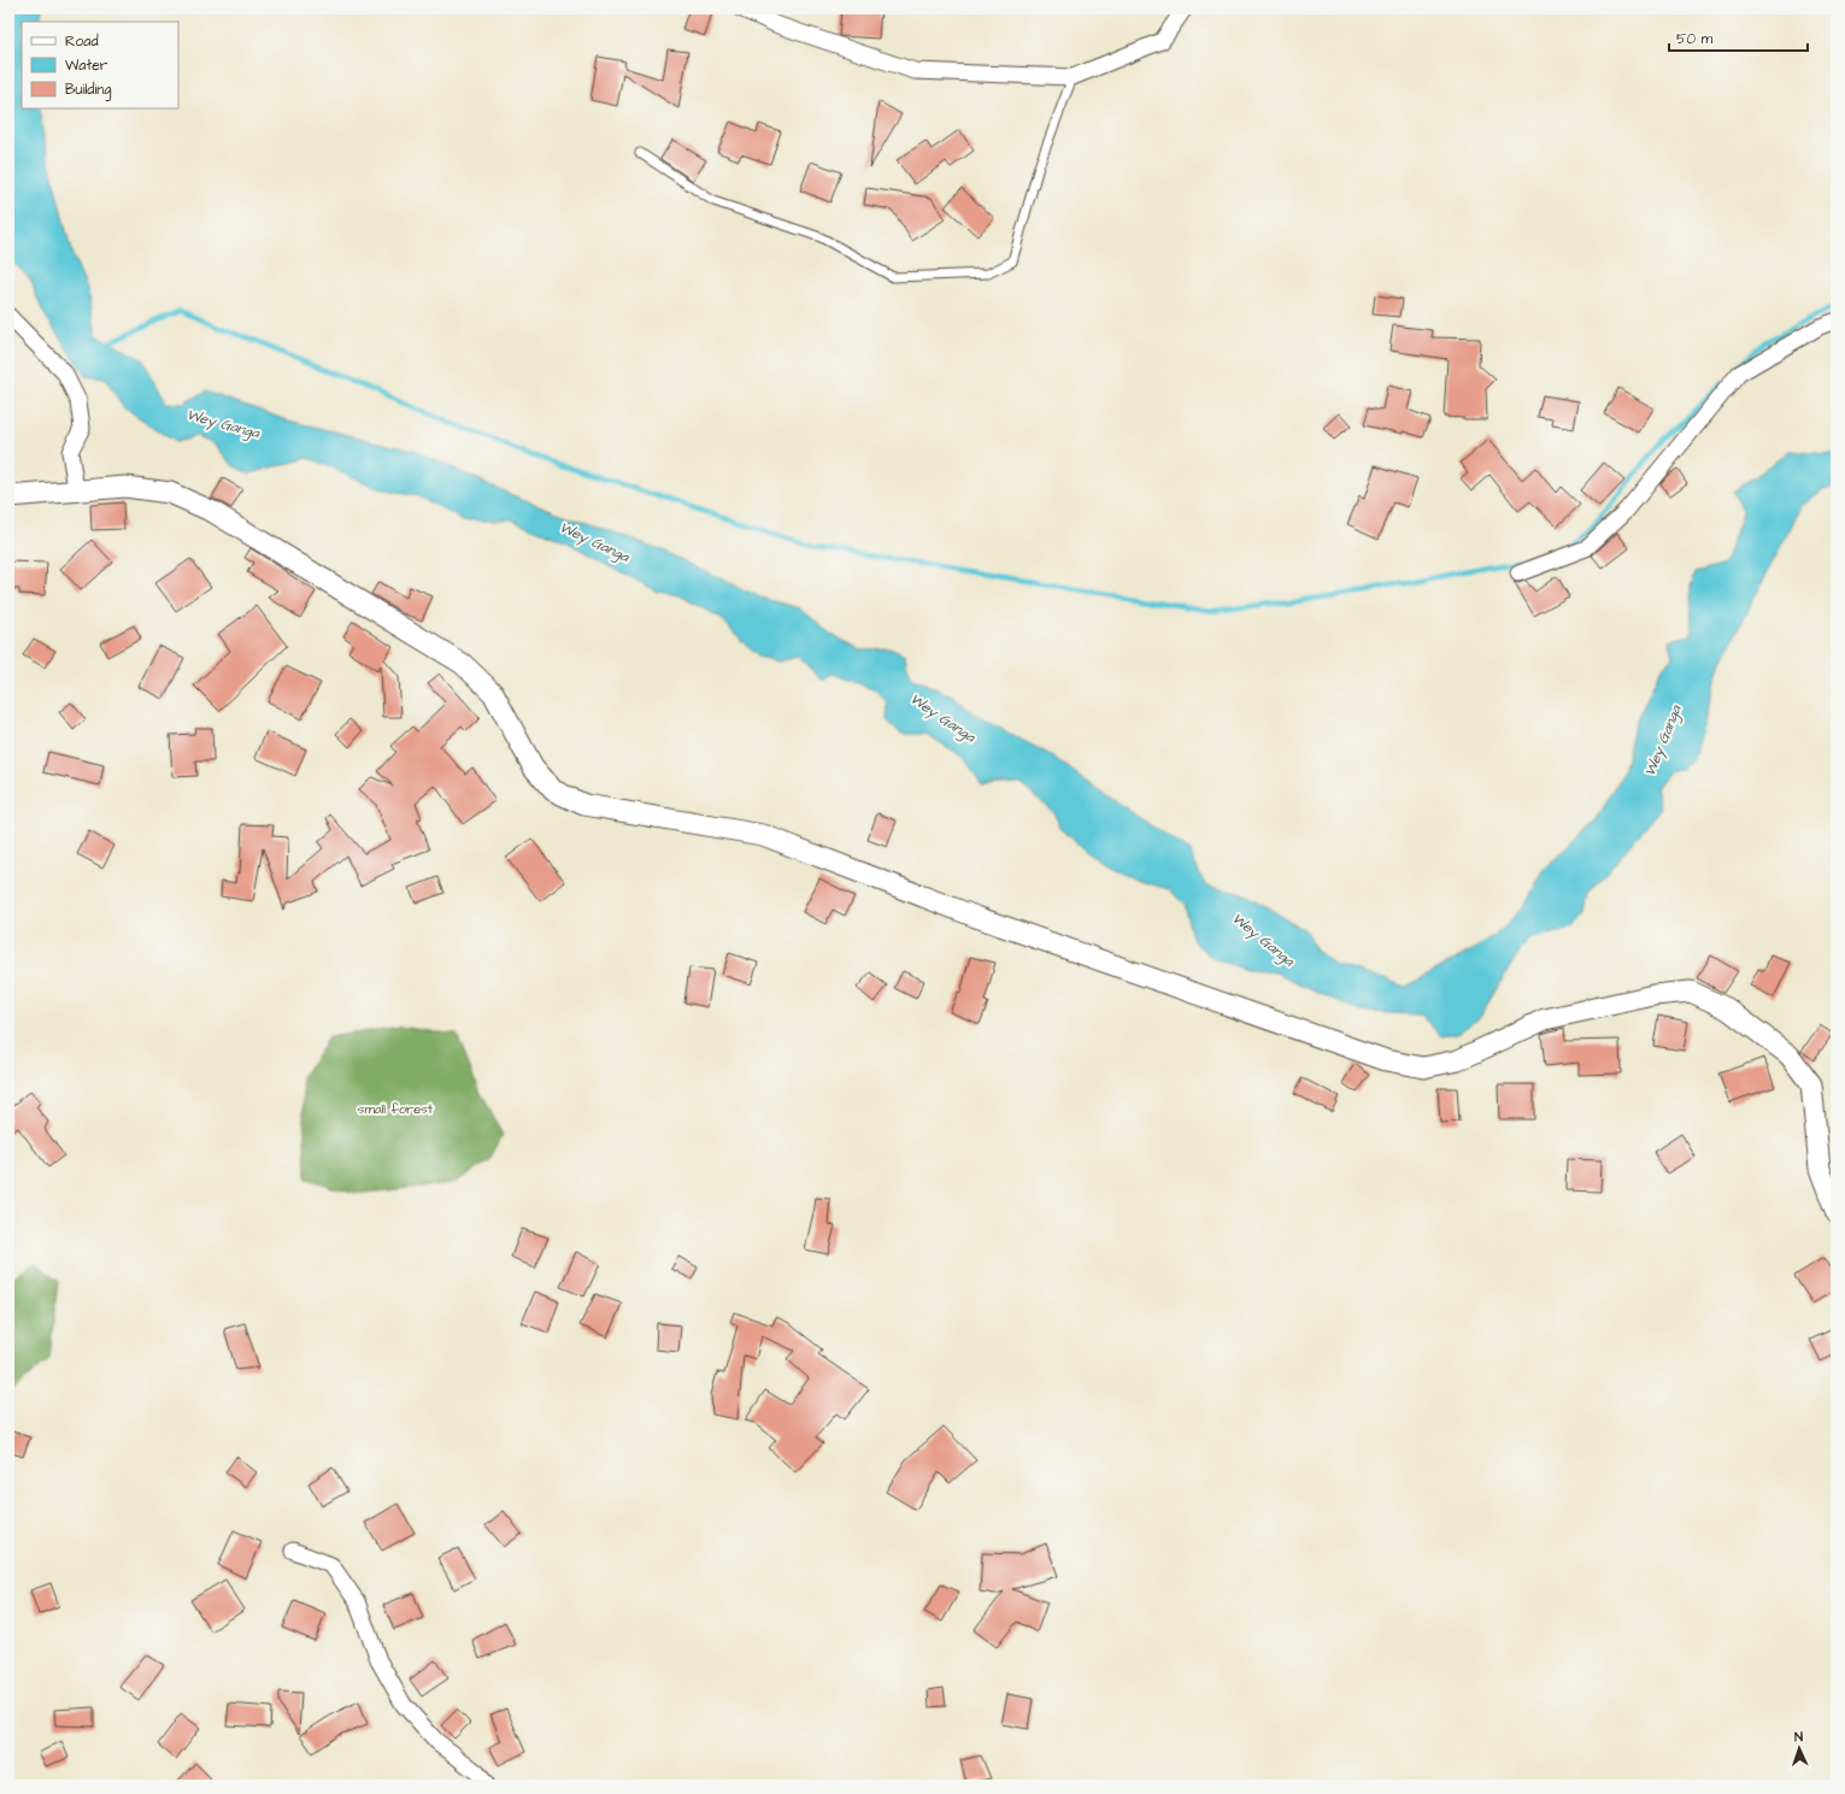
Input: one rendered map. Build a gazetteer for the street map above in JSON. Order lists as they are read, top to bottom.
{
  "water": ["Wey Ganga"],
  "parks": ["small forest"],
  "legend": ["Road", "Water", "Building"],
  "scale_bar": "50 m",
  "north": "top"
}
